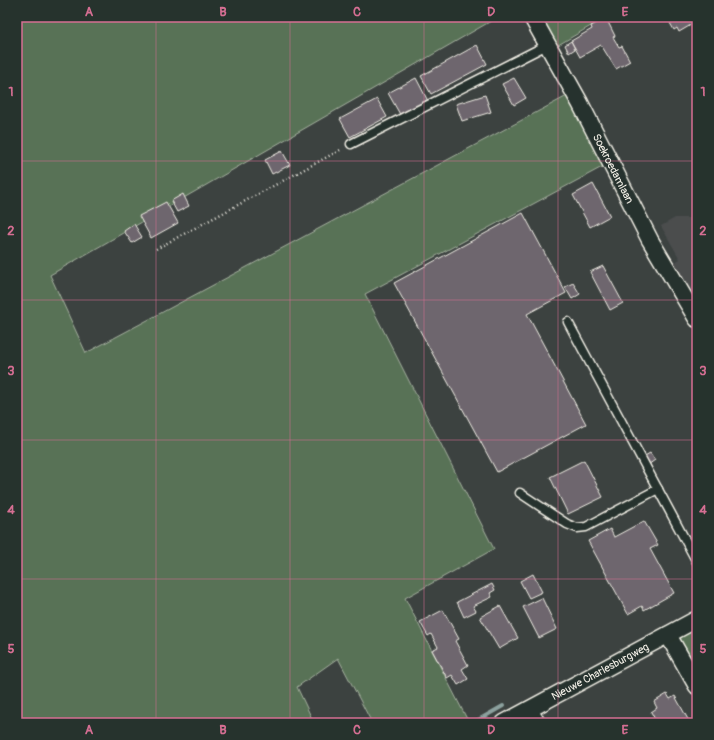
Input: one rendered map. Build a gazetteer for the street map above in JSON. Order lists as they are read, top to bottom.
{
  "streets": {
    "street": ["Soekroedamlaan", "Nieuwe Charlesburgweg"]
  },
  "grid": {
    "columns": [
      "A",
      "B",
      "C",
      "D",
      "E"
    ],
    "rows": [
      "1",
      "2",
      "3",
      "4",
      "5"
    ]
  }
}
